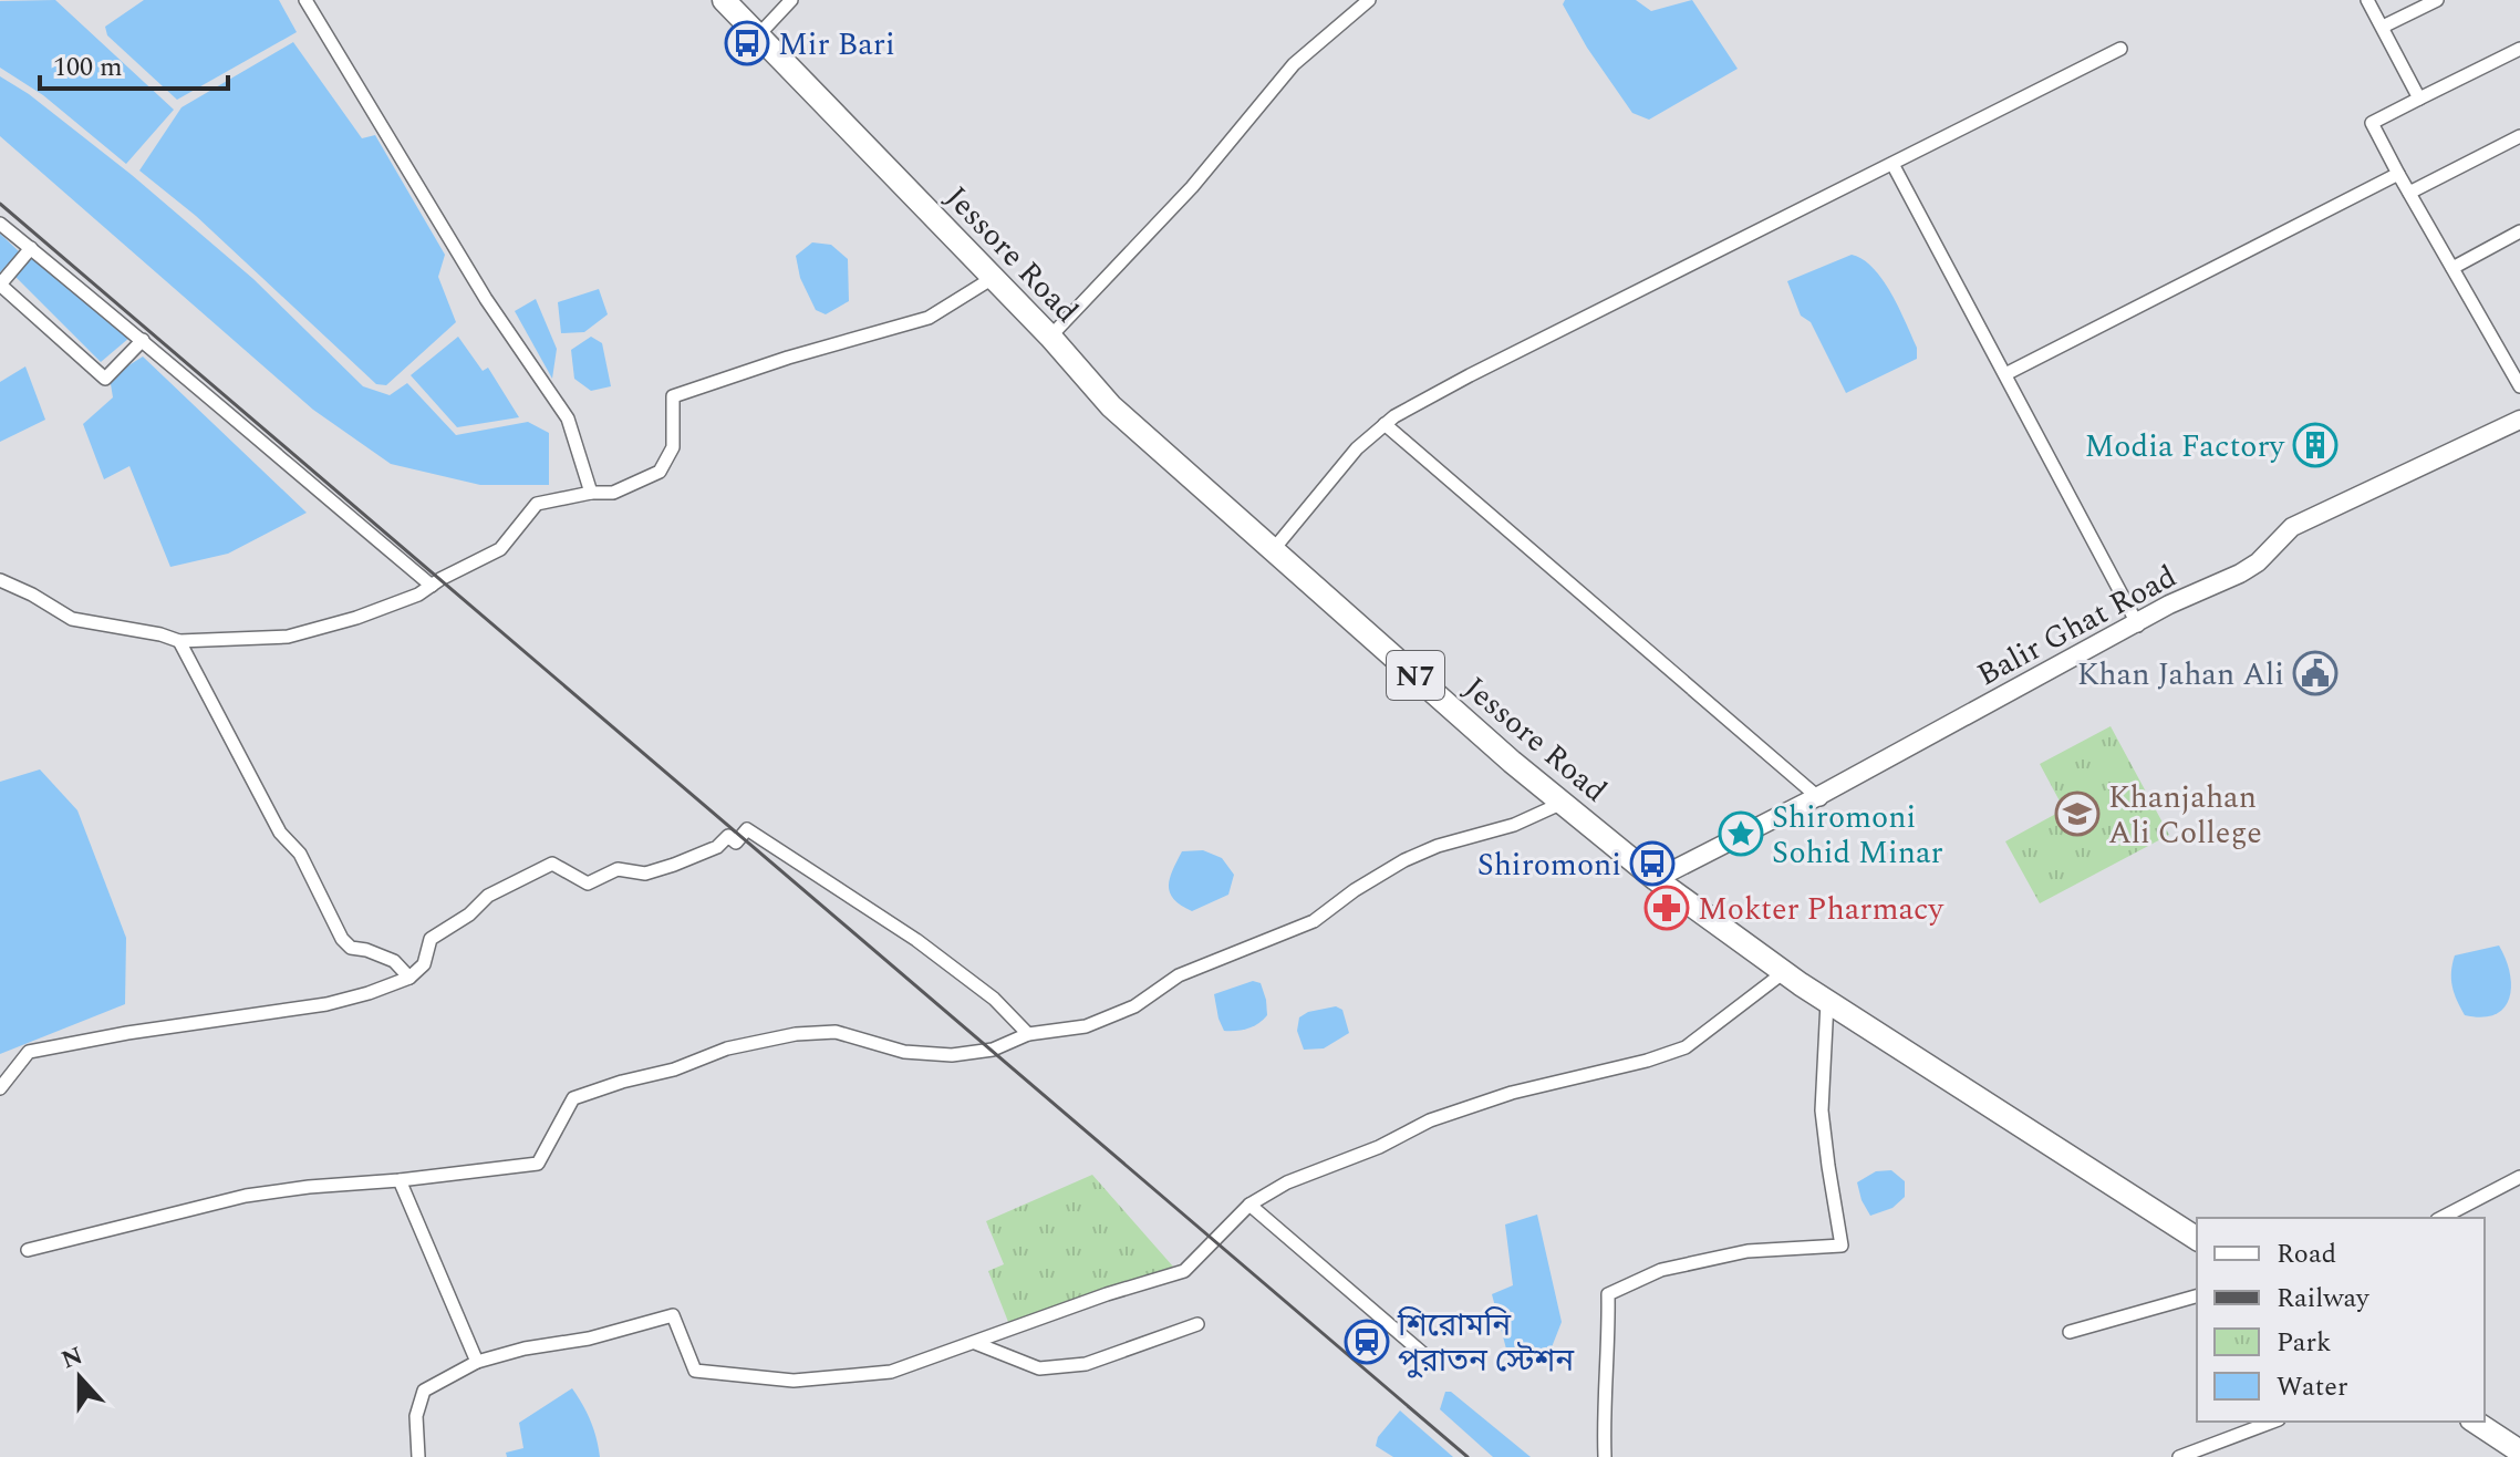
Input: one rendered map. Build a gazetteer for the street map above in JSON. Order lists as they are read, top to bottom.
{
  "streets": {
    "highway": ["Jessore Road", "N7"],
    "street": ["Balir Ghat Road"]
  },
  "crossings": [
    ["Jessore Road", "Balir Ghat Road"]
  ],
  "places": {
    "bus stop": ["Mir Bari", "Shiromoni"],
    "building": ["Modia Factory"],
    "public building": ["Khan Jahan Ali"],
    "school or university": ["Khanjahan Ali College"],
    "place": ["Shiromoni Sohid Minar"],
    "pharmacy": ["Mokter Pharmacy"],
    "station": ["শিরোমনি পুরাতন স্টেশন"]
  },
  "legend": [
    "Road",
    "Railway",
    "Park",
    "Water"
  ],
  "scale_bar": "100 m",
  "north": "top"
}
